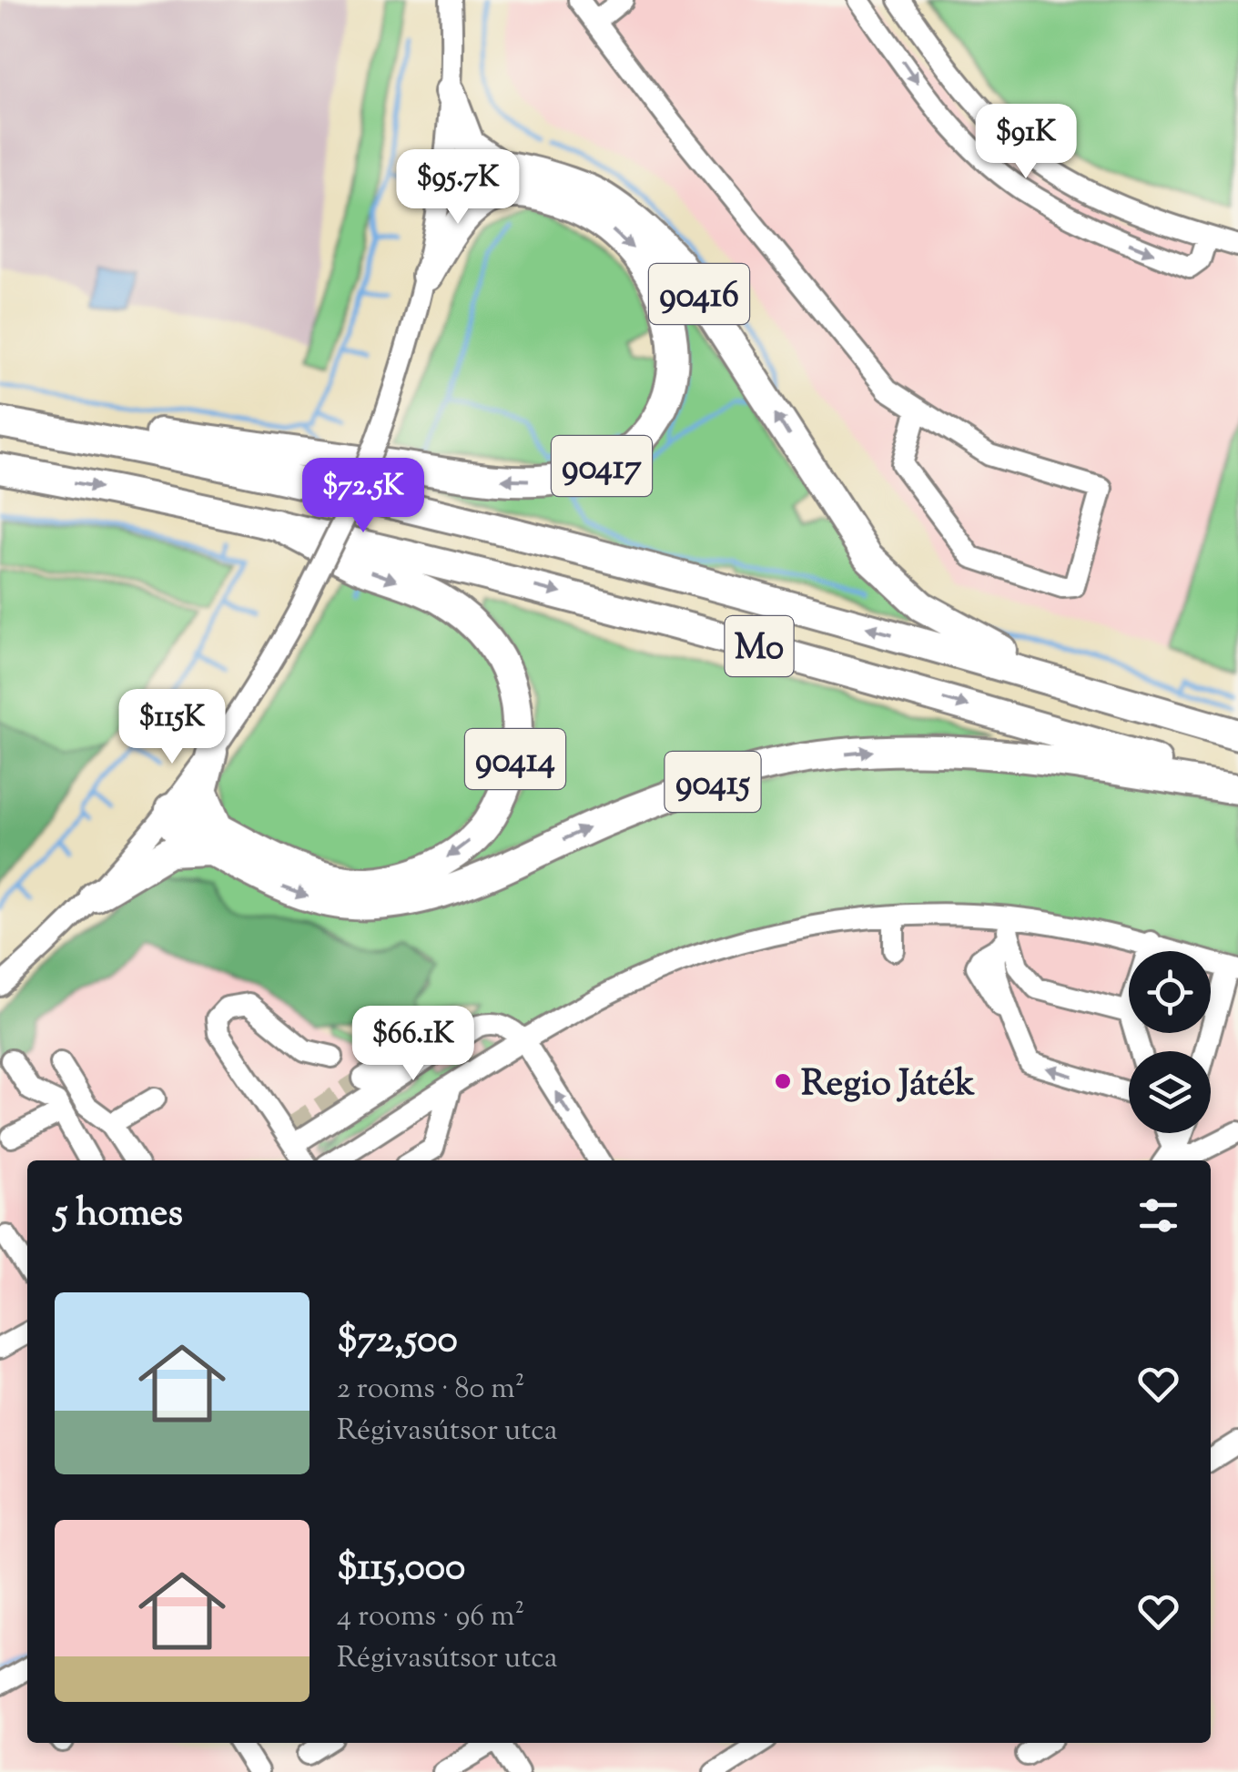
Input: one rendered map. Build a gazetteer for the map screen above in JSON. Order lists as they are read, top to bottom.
{
  "streets": {
    "highway": [
      "90416",
      "90417",
      "M0",
      "90414",
      "90415"
    ]
  },
  "crossings": [
    ["90416", "90417"],
    ["90416", "M0"],
    ["90417", "M0"],
    ["M0", "90414"],
    ["M0", "90415"],
    ["90414", "90415"]
  ],
  "places": ["Regio Játék"],
  "page": {
    "price": [
      "$91K",
      "$95.7K",
      "$72.5K",
      "$115K",
      "$66.1K"
    ],
    "heading": "5 homes",
    "list": [
      {
        "name": "$72,500",
        "note": "2 rooms · 80 m² · Régivasútsor utca"
      },
      {
        "name": "$115,000",
        "note": "4 rooms · 96 m² · Régivasútsor utca"
      }
    ]
  }
}
